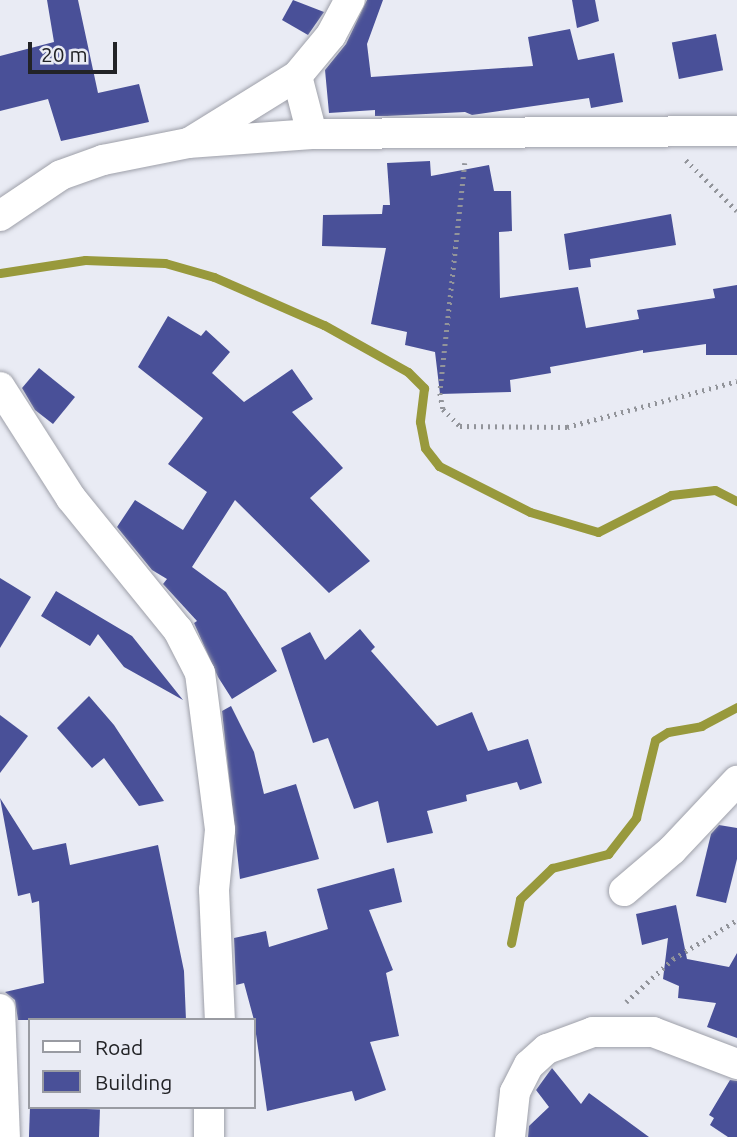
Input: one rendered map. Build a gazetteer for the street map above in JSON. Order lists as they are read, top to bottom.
{
  "legend": ["Road", "Building"],
  "scale_bar": "20 m"
}
